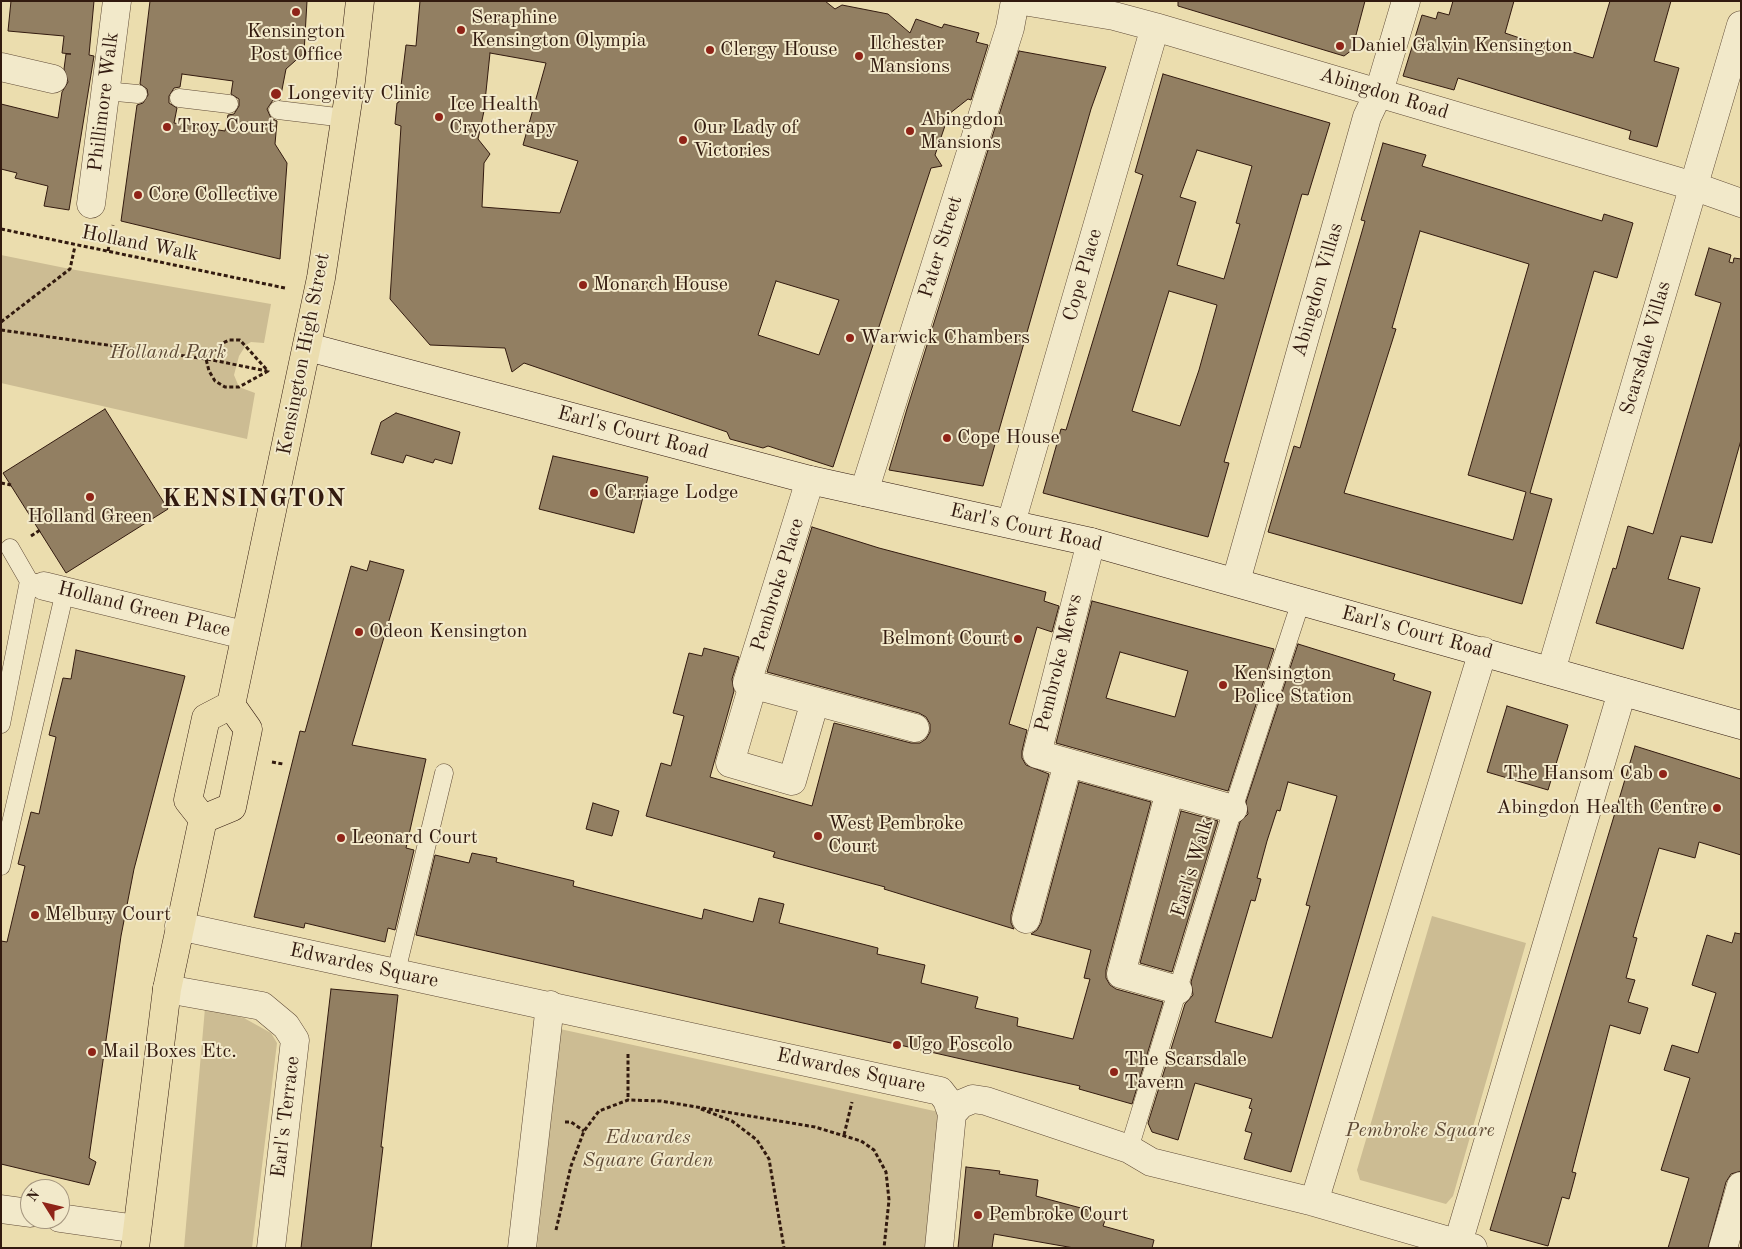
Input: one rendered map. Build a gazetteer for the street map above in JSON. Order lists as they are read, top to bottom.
{
  "streets": {
    "main road": ["Kensington High Street"],
    "street": [
      "Abingdon Road",
      "Phillimore Walk",
      "Pater Street",
      "Cope Place",
      "Abingdon Villas",
      "Scarsdale Villas",
      "Earl's Court Road",
      "Pembroke Place",
      "Holland Green Place",
      "Pembroke Mews",
      "Edwardes Square",
      "Earl's Terrace"
    ],
    "lane": ["Earl's Walk"],
    "path": ["Holland Walk"]
  },
  "crossings": [
    ["Abingdon Road", "Cope Place"],
    ["Abingdon Road", "Abingdon Villas"],
    ["Abingdon Road", "Scarsdale Villas"],
    ["Pater Street", "Earl's Court Road"],
    ["Cope Place", "Earl's Court Road"],
    ["Abingdon Villas", "Earl's Court Road"],
    ["Scarsdale Villas", "Earl's Court Road"],
    ["Kensington High Street", "Earl's Court Road"],
    ["Kensington High Street", "Holland Green Place"],
    ["Earl's Court Road", "Pembroke Place"],
    ["Earl's Court Road", "Pembroke Mews"],
    ["Earl's Court Road", "Earl's Walk"],
    ["Pembroke Mews", "Earl's Walk"]
  ],
  "districts": ["KENSINGTON"],
  "parks": ["Holland Park", "Pembroke Square", "Edwardes Square Garden"],
  "places": [
    "Kensington Post Office",
    "Seraphine Kensington Olympia",
    "Daniel Galvin Kensington",
    "Clergy House",
    "Ilchester Mansions",
    "Longevity Clinic",
    "Ice Health Cryotherapy",
    "Troy Court",
    "Abingdon Mansions",
    "Our Lady of Victories",
    "Core Collective",
    "Monarch House",
    "Warwick Chambers",
    "Cope House",
    "Carriage Lodge",
    "Holland Green",
    "Odeon Kensington",
    "Belmont Court",
    "Kensington Police Station",
    "The Hansom Cab",
    "Abingdon Health Centre",
    "West Pembroke Court",
    "Leonard Court",
    "Melbury Court",
    "Ugo Foscolo",
    "Mail Boxes Etc.",
    "The Scarsdale Tavern",
    "Pembroke Court"
  ],
  "north": "top left"
}
